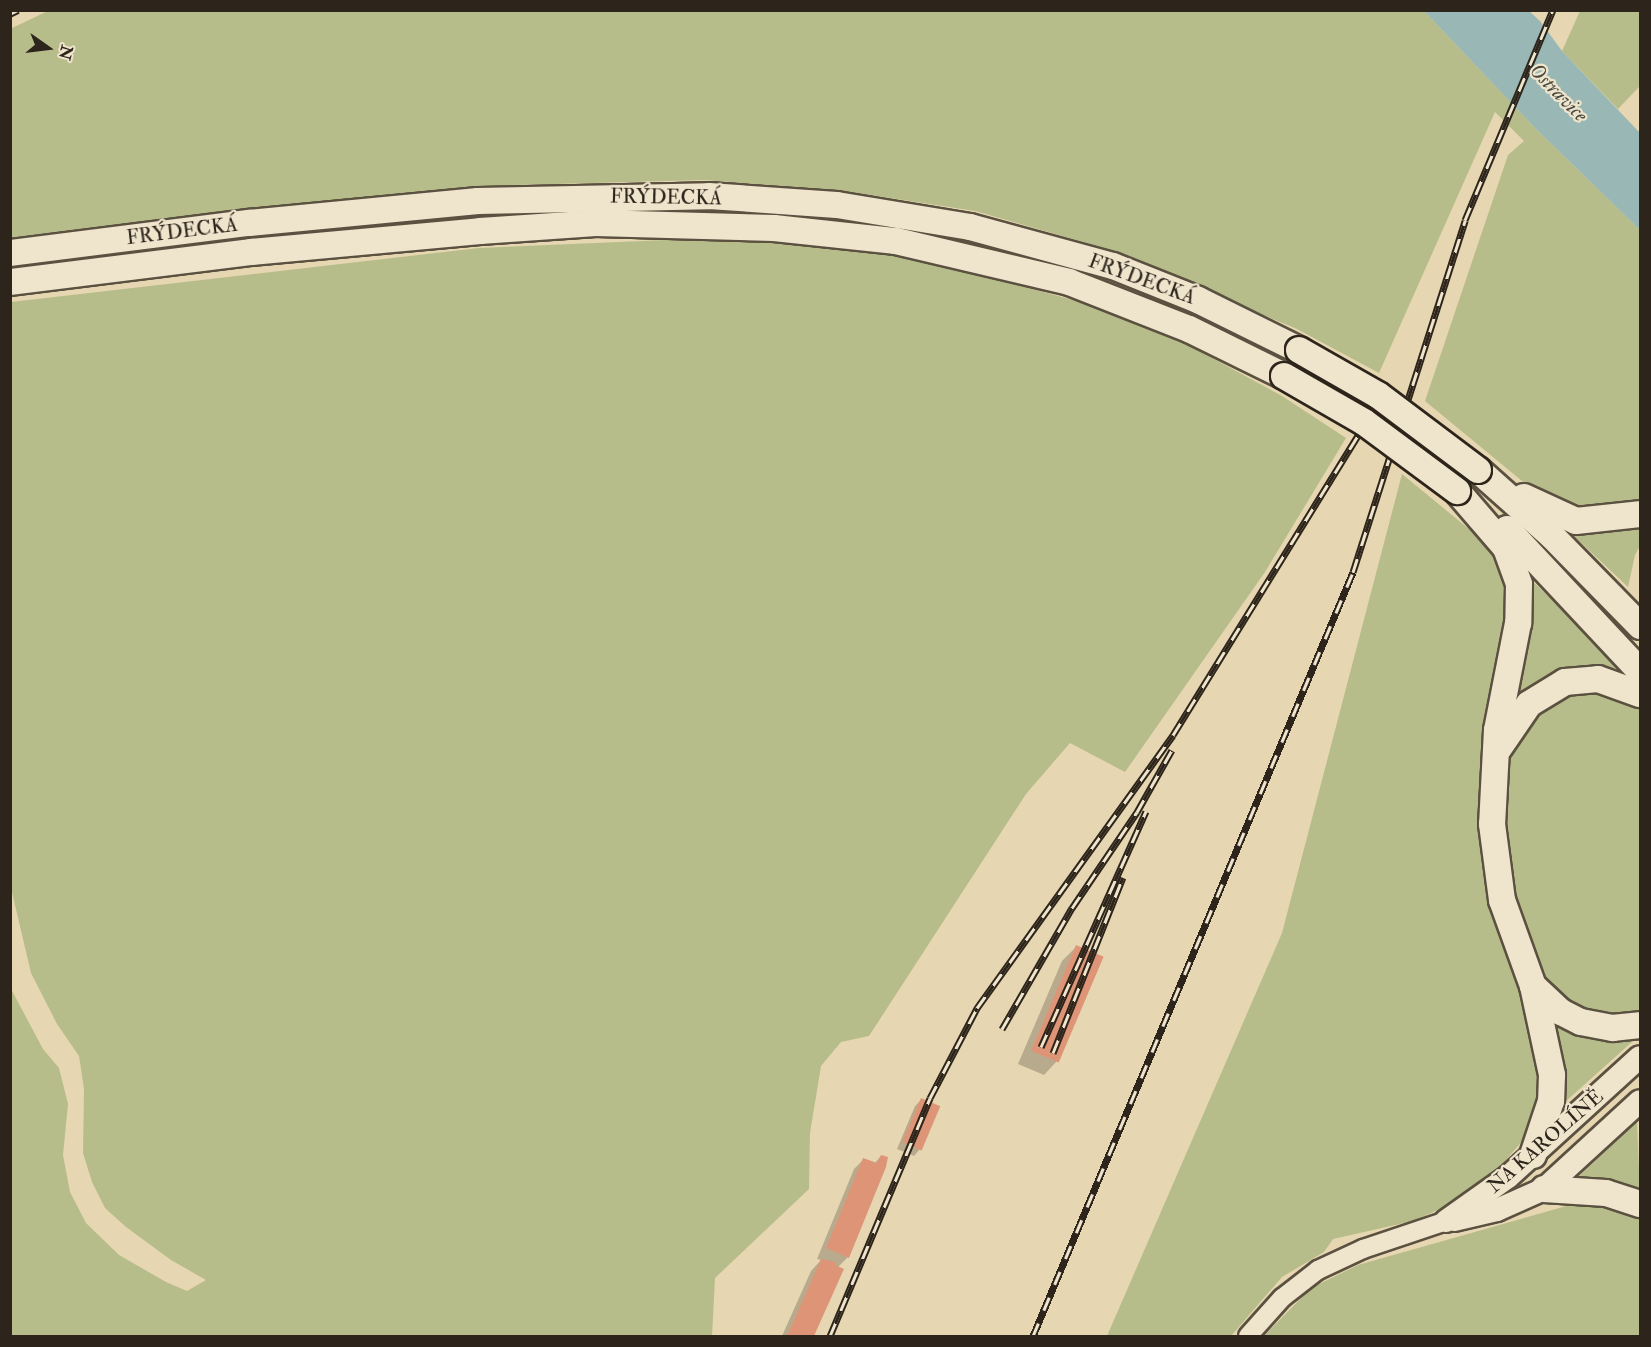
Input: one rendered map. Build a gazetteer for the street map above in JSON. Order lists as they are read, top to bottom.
{
  "streets": {
    "main road": ["FRÝDECKÁ"],
    "street": ["NA KAROLÍNĚ"]
  },
  "water": ["Ostravice"],
  "north": "right"
}
